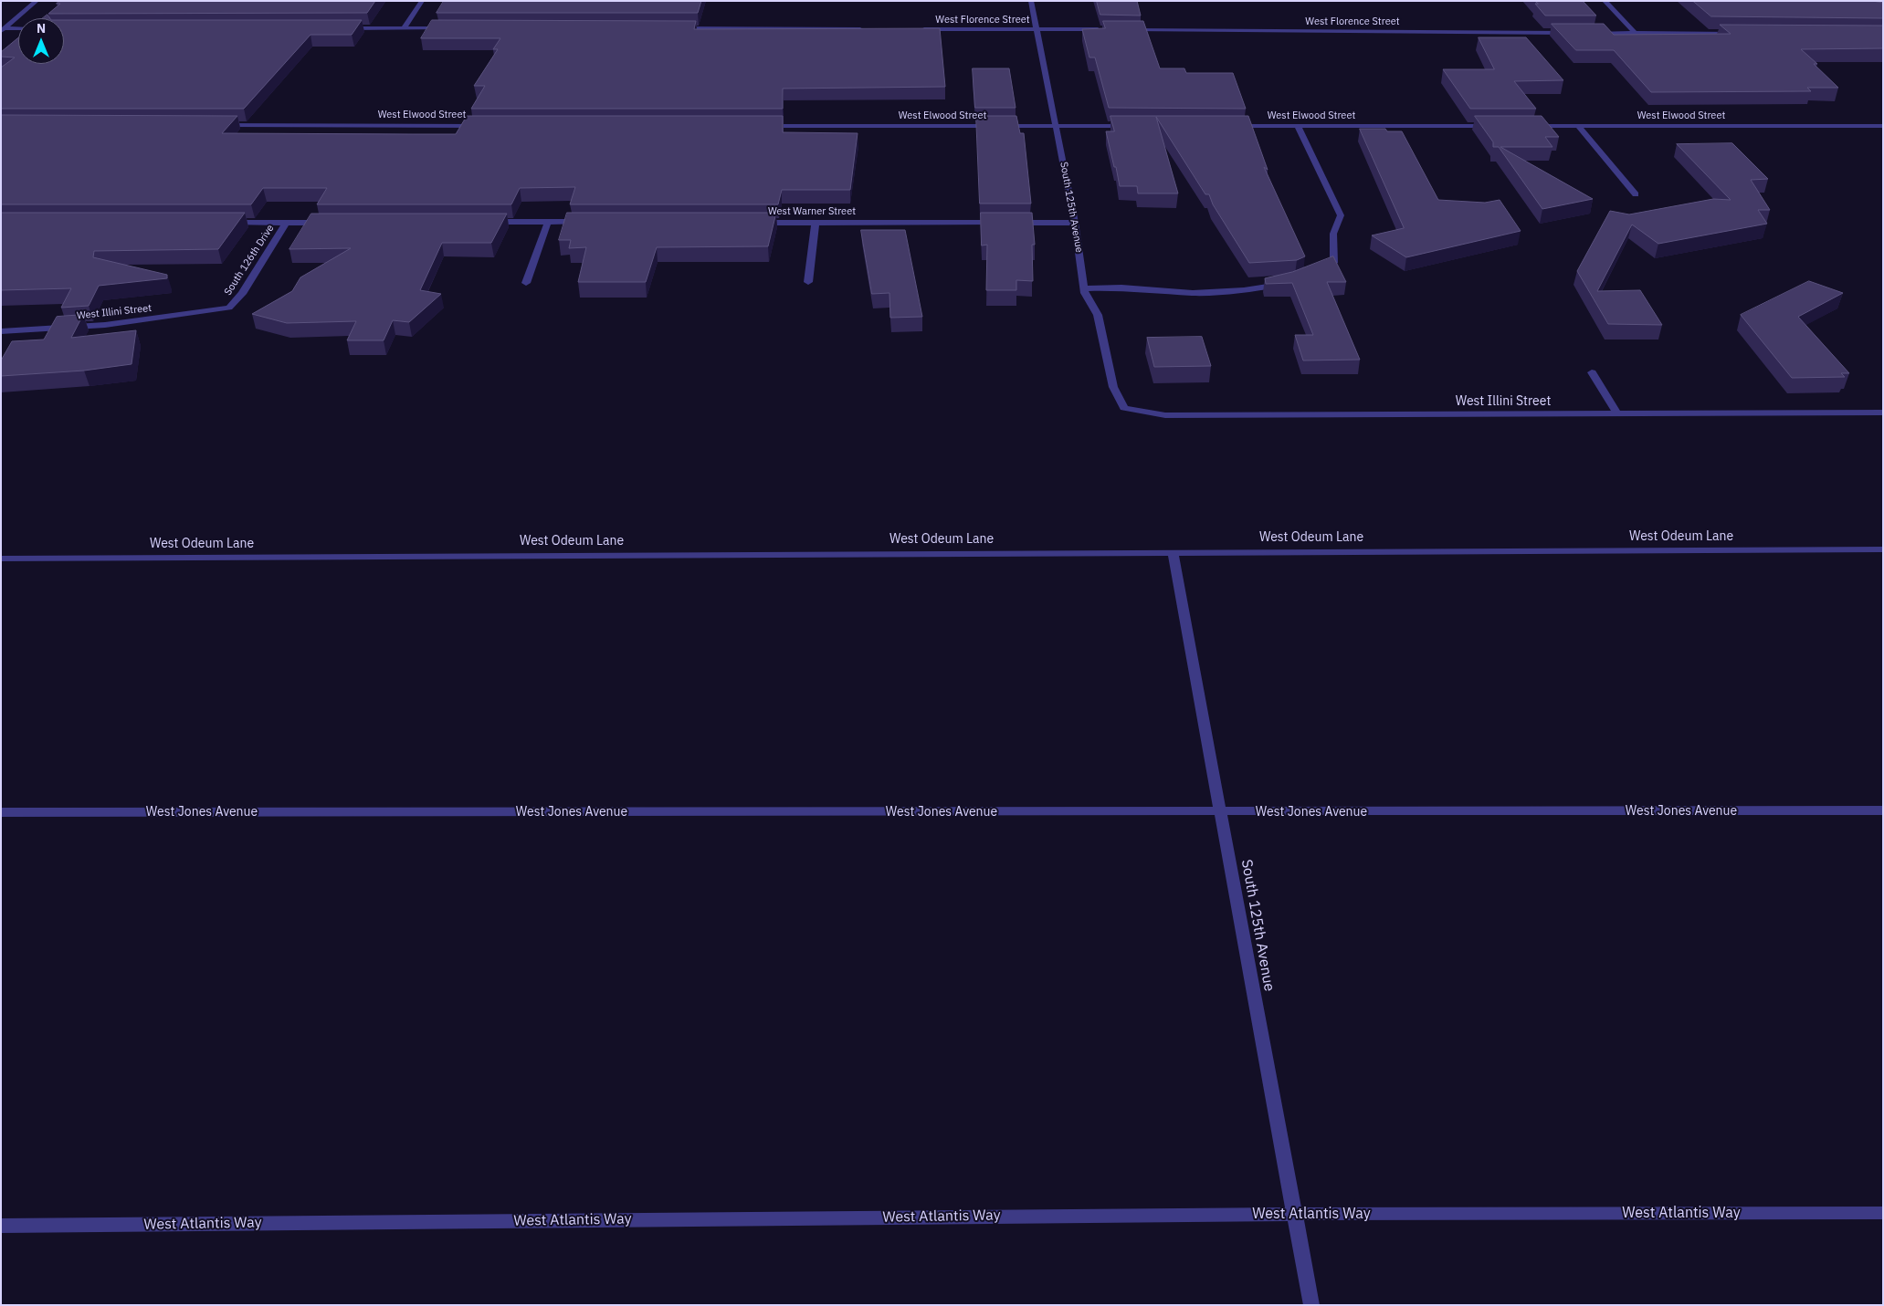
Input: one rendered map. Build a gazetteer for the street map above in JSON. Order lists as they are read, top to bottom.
{
  "streets": {
    "street": [
      "West Florence Street",
      "West Elwood Street",
      "South 125th Avenue",
      "West Warner Street",
      "South 126th Drive",
      "West Illini Street",
      "West Odeum Lane",
      "West Jones Avenue",
      "West Atlantis Way"
    ]
  },
  "crossings": [
    ["West Florence Street", "South 125th Avenue"],
    ["West Elwood Street", "South 125th Avenue"],
    ["South 125th Avenue", "West Illini Street"],
    ["South 125th Avenue", "West Odeum Lane"],
    ["South 125th Avenue", "West Jones Avenue"],
    ["South 125th Avenue", "West Atlantis Way"],
    ["South 126th Drive", "West Illini Street"]
  ],
  "north": "top"
}
